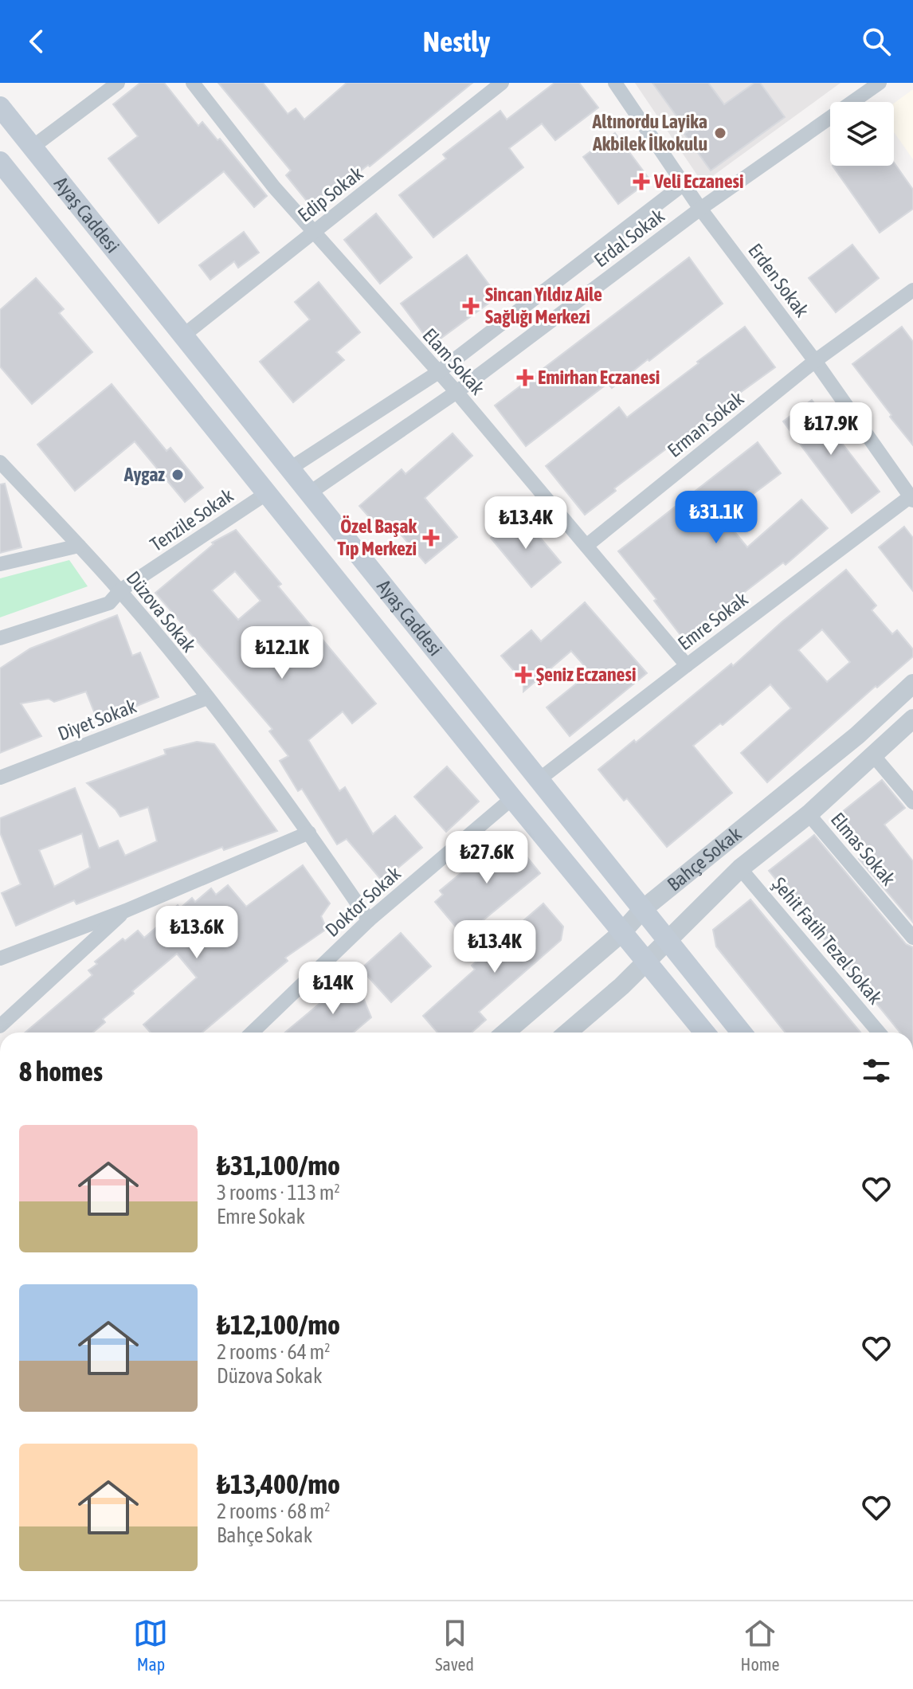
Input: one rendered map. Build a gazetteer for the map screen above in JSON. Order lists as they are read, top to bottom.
{
  "streets": {
    "main road": ["Ayaş Caddesi"],
    "street": [
      "Edip Sokak",
      "Erdal Sokak",
      "Erden Sokak",
      "Elam Sokak",
      "Erman Sokak",
      "Tenzile Sokak",
      "Düzova Sokak",
      "Emre Sokak",
      "Diyet Sokak",
      "Elmas Sokak",
      "Bahçe Sokak",
      "Doktor Sokak",
      "Şehit Fatih Tezel Sokak"
    ]
  },
  "crossings": [
    ["Edip Sokak", "Ayaş Caddesi"],
    ["Edip Sokak", "Elam Sokak"],
    ["Ayaş Caddesi", "Erdal Sokak"],
    ["Ayaş Caddesi", "Tenzile Sokak"],
    ["Ayaş Caddesi", "Emre Sokak"],
    ["Ayaş Caddesi", "Bahçe Sokak"],
    ["Ayaş Caddesi", "Doktor Sokak"],
    ["Erdal Sokak", "Erden Sokak"],
    ["Erdal Sokak", "Elam Sokak"],
    ["Erden Sokak", "Erman Sokak"],
    ["Erden Sokak", "Emre Sokak"],
    ["Elam Sokak", "Erman Sokak"],
    ["Elam Sokak", "Emre Sokak"],
    ["Tenzile Sokak", "Düzova Sokak"],
    ["Düzova Sokak", "Diyet Sokak"],
    ["Düzova Sokak", "Doktor Sokak"],
    ["Elmas Sokak", "Bahçe Sokak"],
    ["Bahçe Sokak", "Şehit Fatih Tezel Sokak"]
  ],
  "places": {
    "other": ["Altınordu Layika Akbilek İlkokulu", "Aygaz"],
    "health": [
      "Veli Eczanesi",
      "Sincan Yıldız Aile Sağlığı Merkezi",
      "Emirhan Eczanesi",
      "Özel Başak Tıp Merkezi",
      "Şeniz Eczanesi"
    ]
  },
  "page": {
    "header": "Nestly",
    "price": [
      "₺17.9K",
      "₺31.1K",
      "₺13.4K",
      "₺12.1K",
      "₺27.6K",
      "₺13.6K",
      "₺13.4K",
      "₺14K"
    ],
    "heading": "8 homes",
    "list": [
      {
        "name": "₺31,100/mo",
        "note": "3 rooms · 113 m² · Emre Sokak"
      },
      {
        "name": "₺12,100/mo",
        "note": "2 rooms · 64 m² · Düzova Sokak"
      },
      {
        "name": "₺13,400/mo",
        "note": "2 rooms · 68 m² · Bahçe Sokak"
      }
    ],
    "tabs": ["Map", "Saved", "Home"]
  }
}
